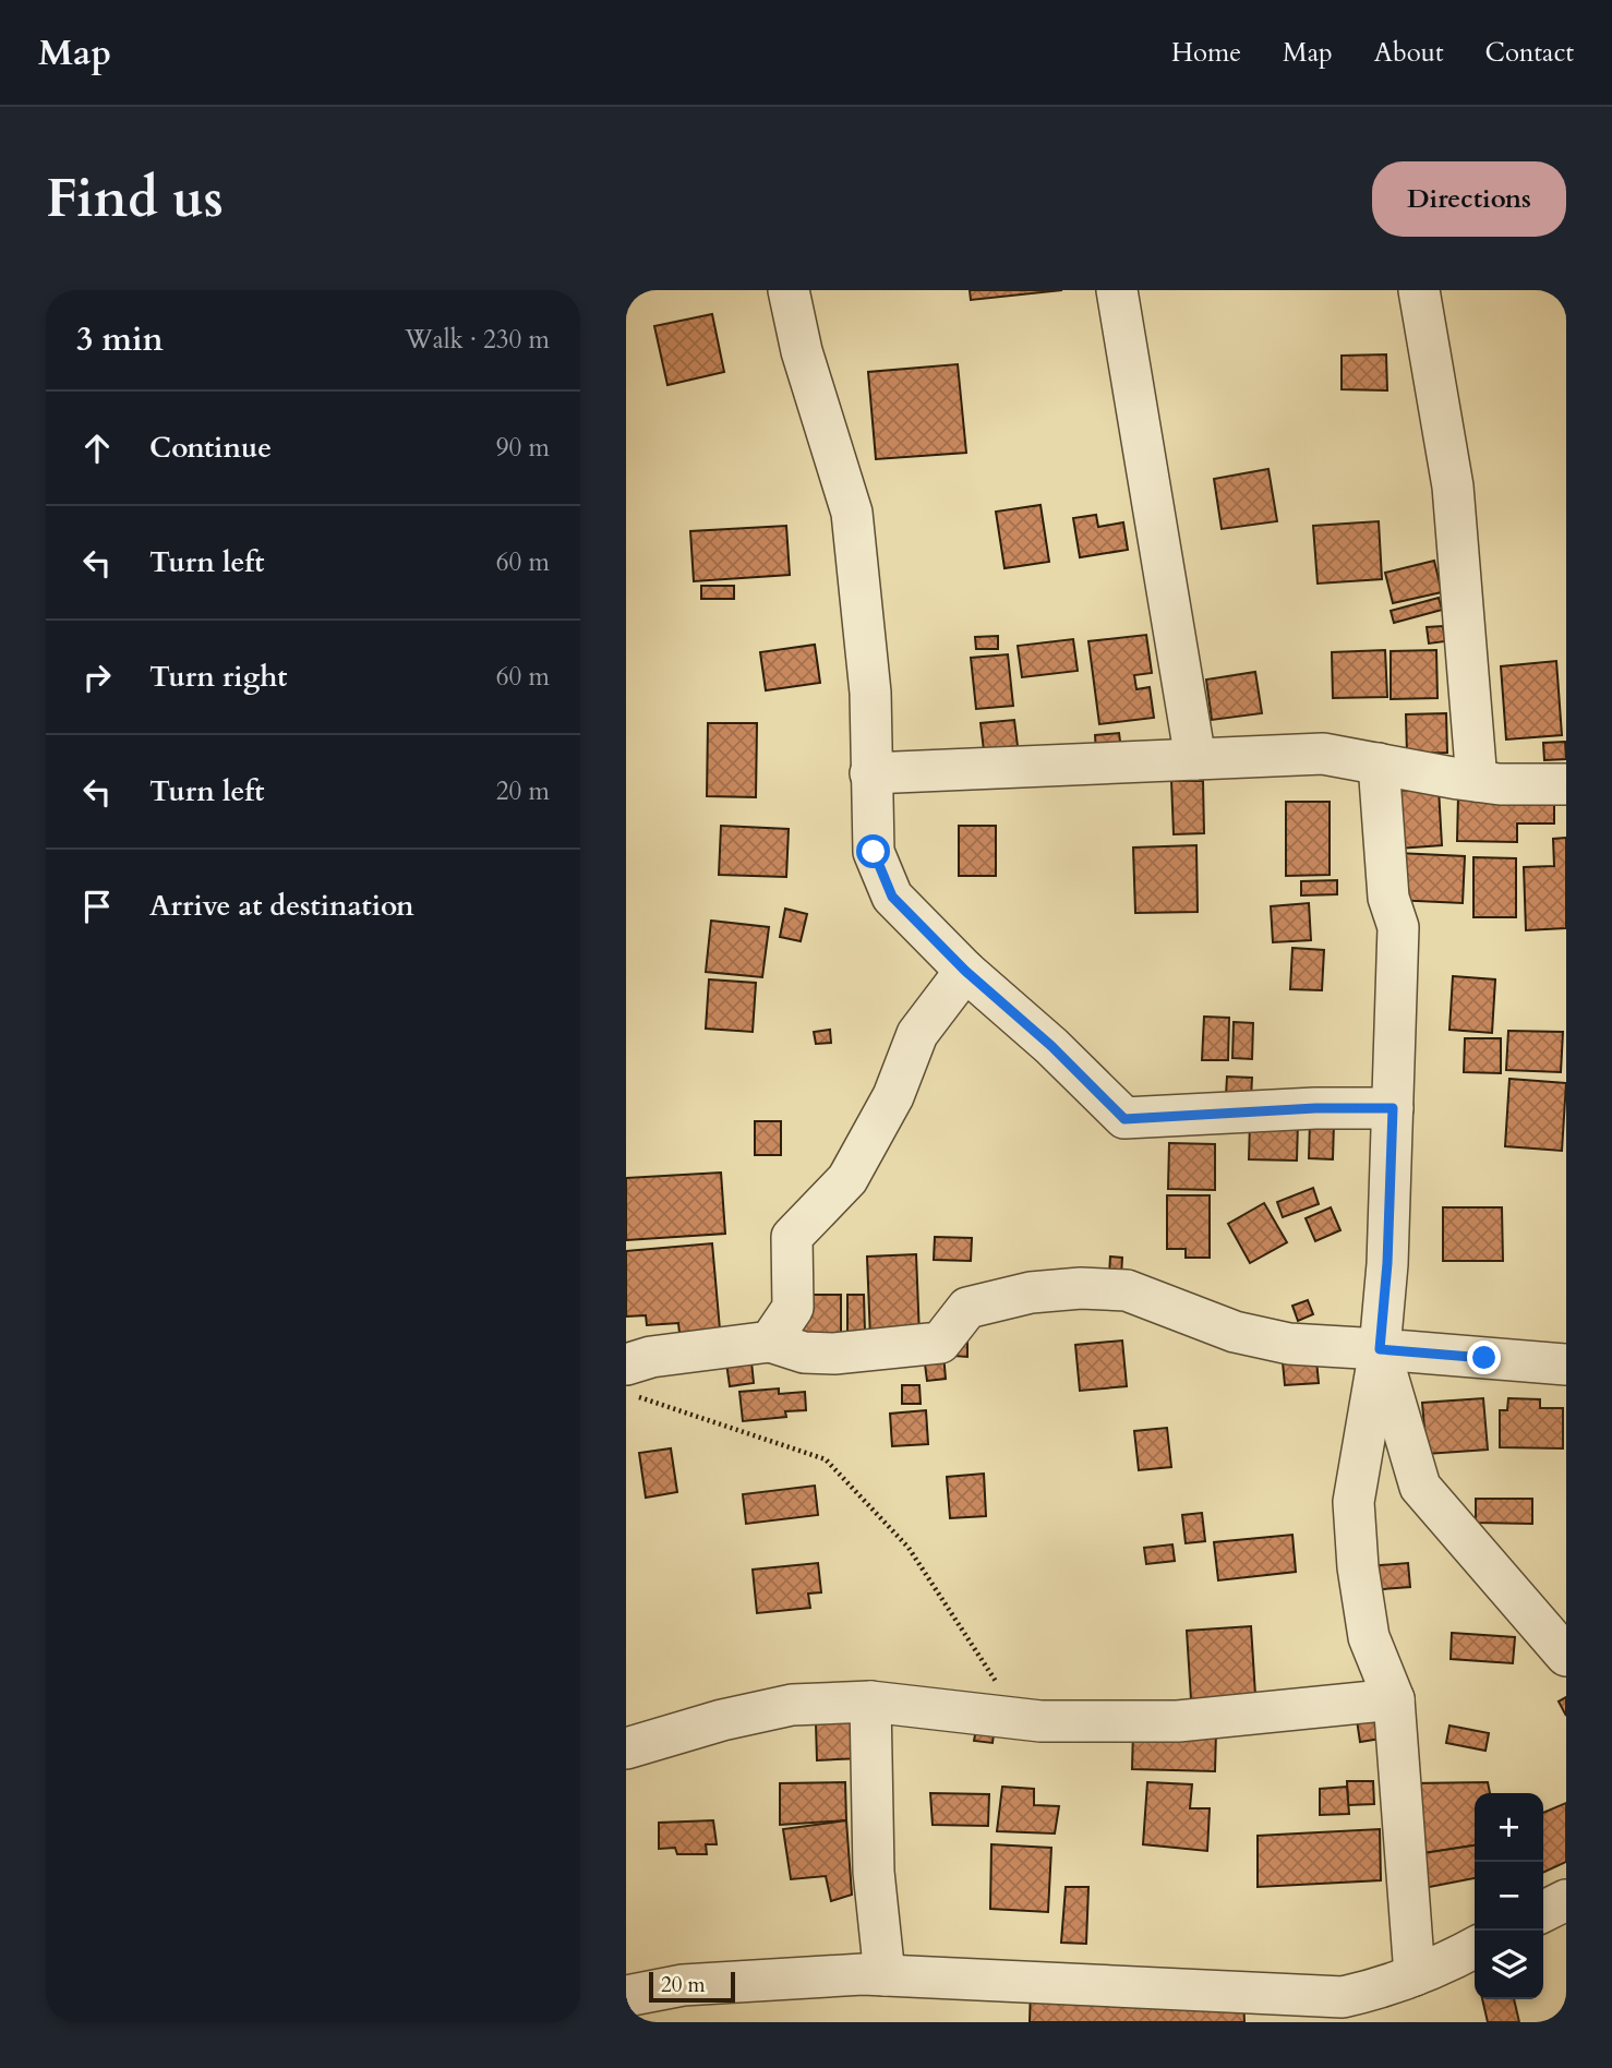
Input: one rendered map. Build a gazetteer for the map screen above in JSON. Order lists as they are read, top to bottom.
{
  "scale_bar": "20 m",
  "page": {
    "header": "Map",
    "nav": [
      "Home",
      "Map",
      "About",
      "Contact"
    ],
    "buttons": "Directions",
    "title": "Find us",
    "heading": ["3 min", "Walk · 230 m"],
    "list": [
      ["Continue", "90 m"],
      ["Turn left", "60 m"],
      ["Turn right", "60 m"],
      ["Turn left", "20 m"],
      "Arrive at destination"
    ],
    "map_buttons": ["+", "−"],
    "scale": "20 m"
  }
}
